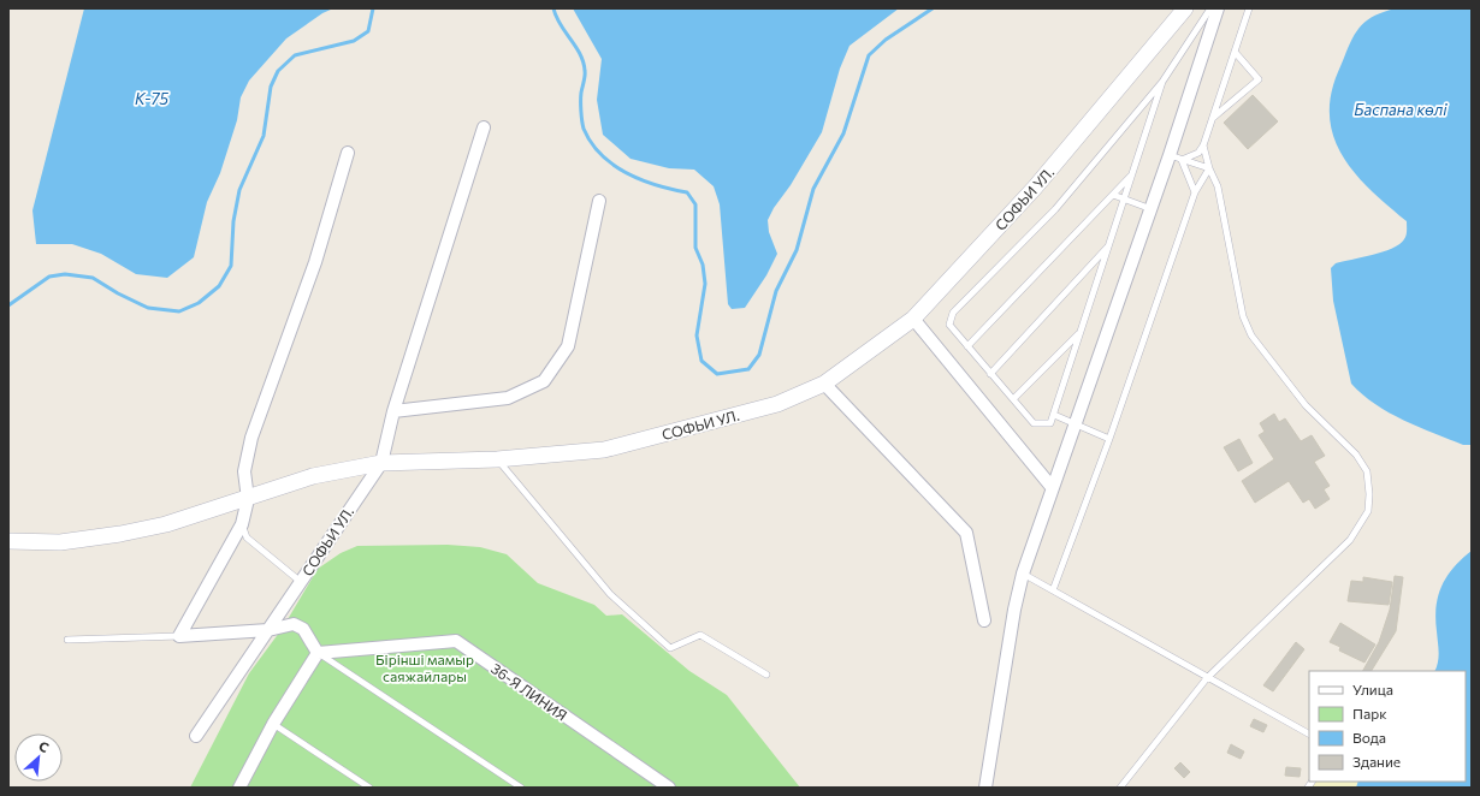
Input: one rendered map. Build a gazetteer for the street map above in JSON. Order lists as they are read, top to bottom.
{
  "streets": {
    "street": ["СОФЬИ УЛ.", "36-Я ЛИНИЯ"]
  },
  "water": ["К-75", "Баспана көлі"],
  "parks": ["Бірінші мамыр саяжайлары"],
  "legend": [
    "Улица",
    "Парк",
    "Вода",
    "Здание"
  ],
  "north": "top right"
}
